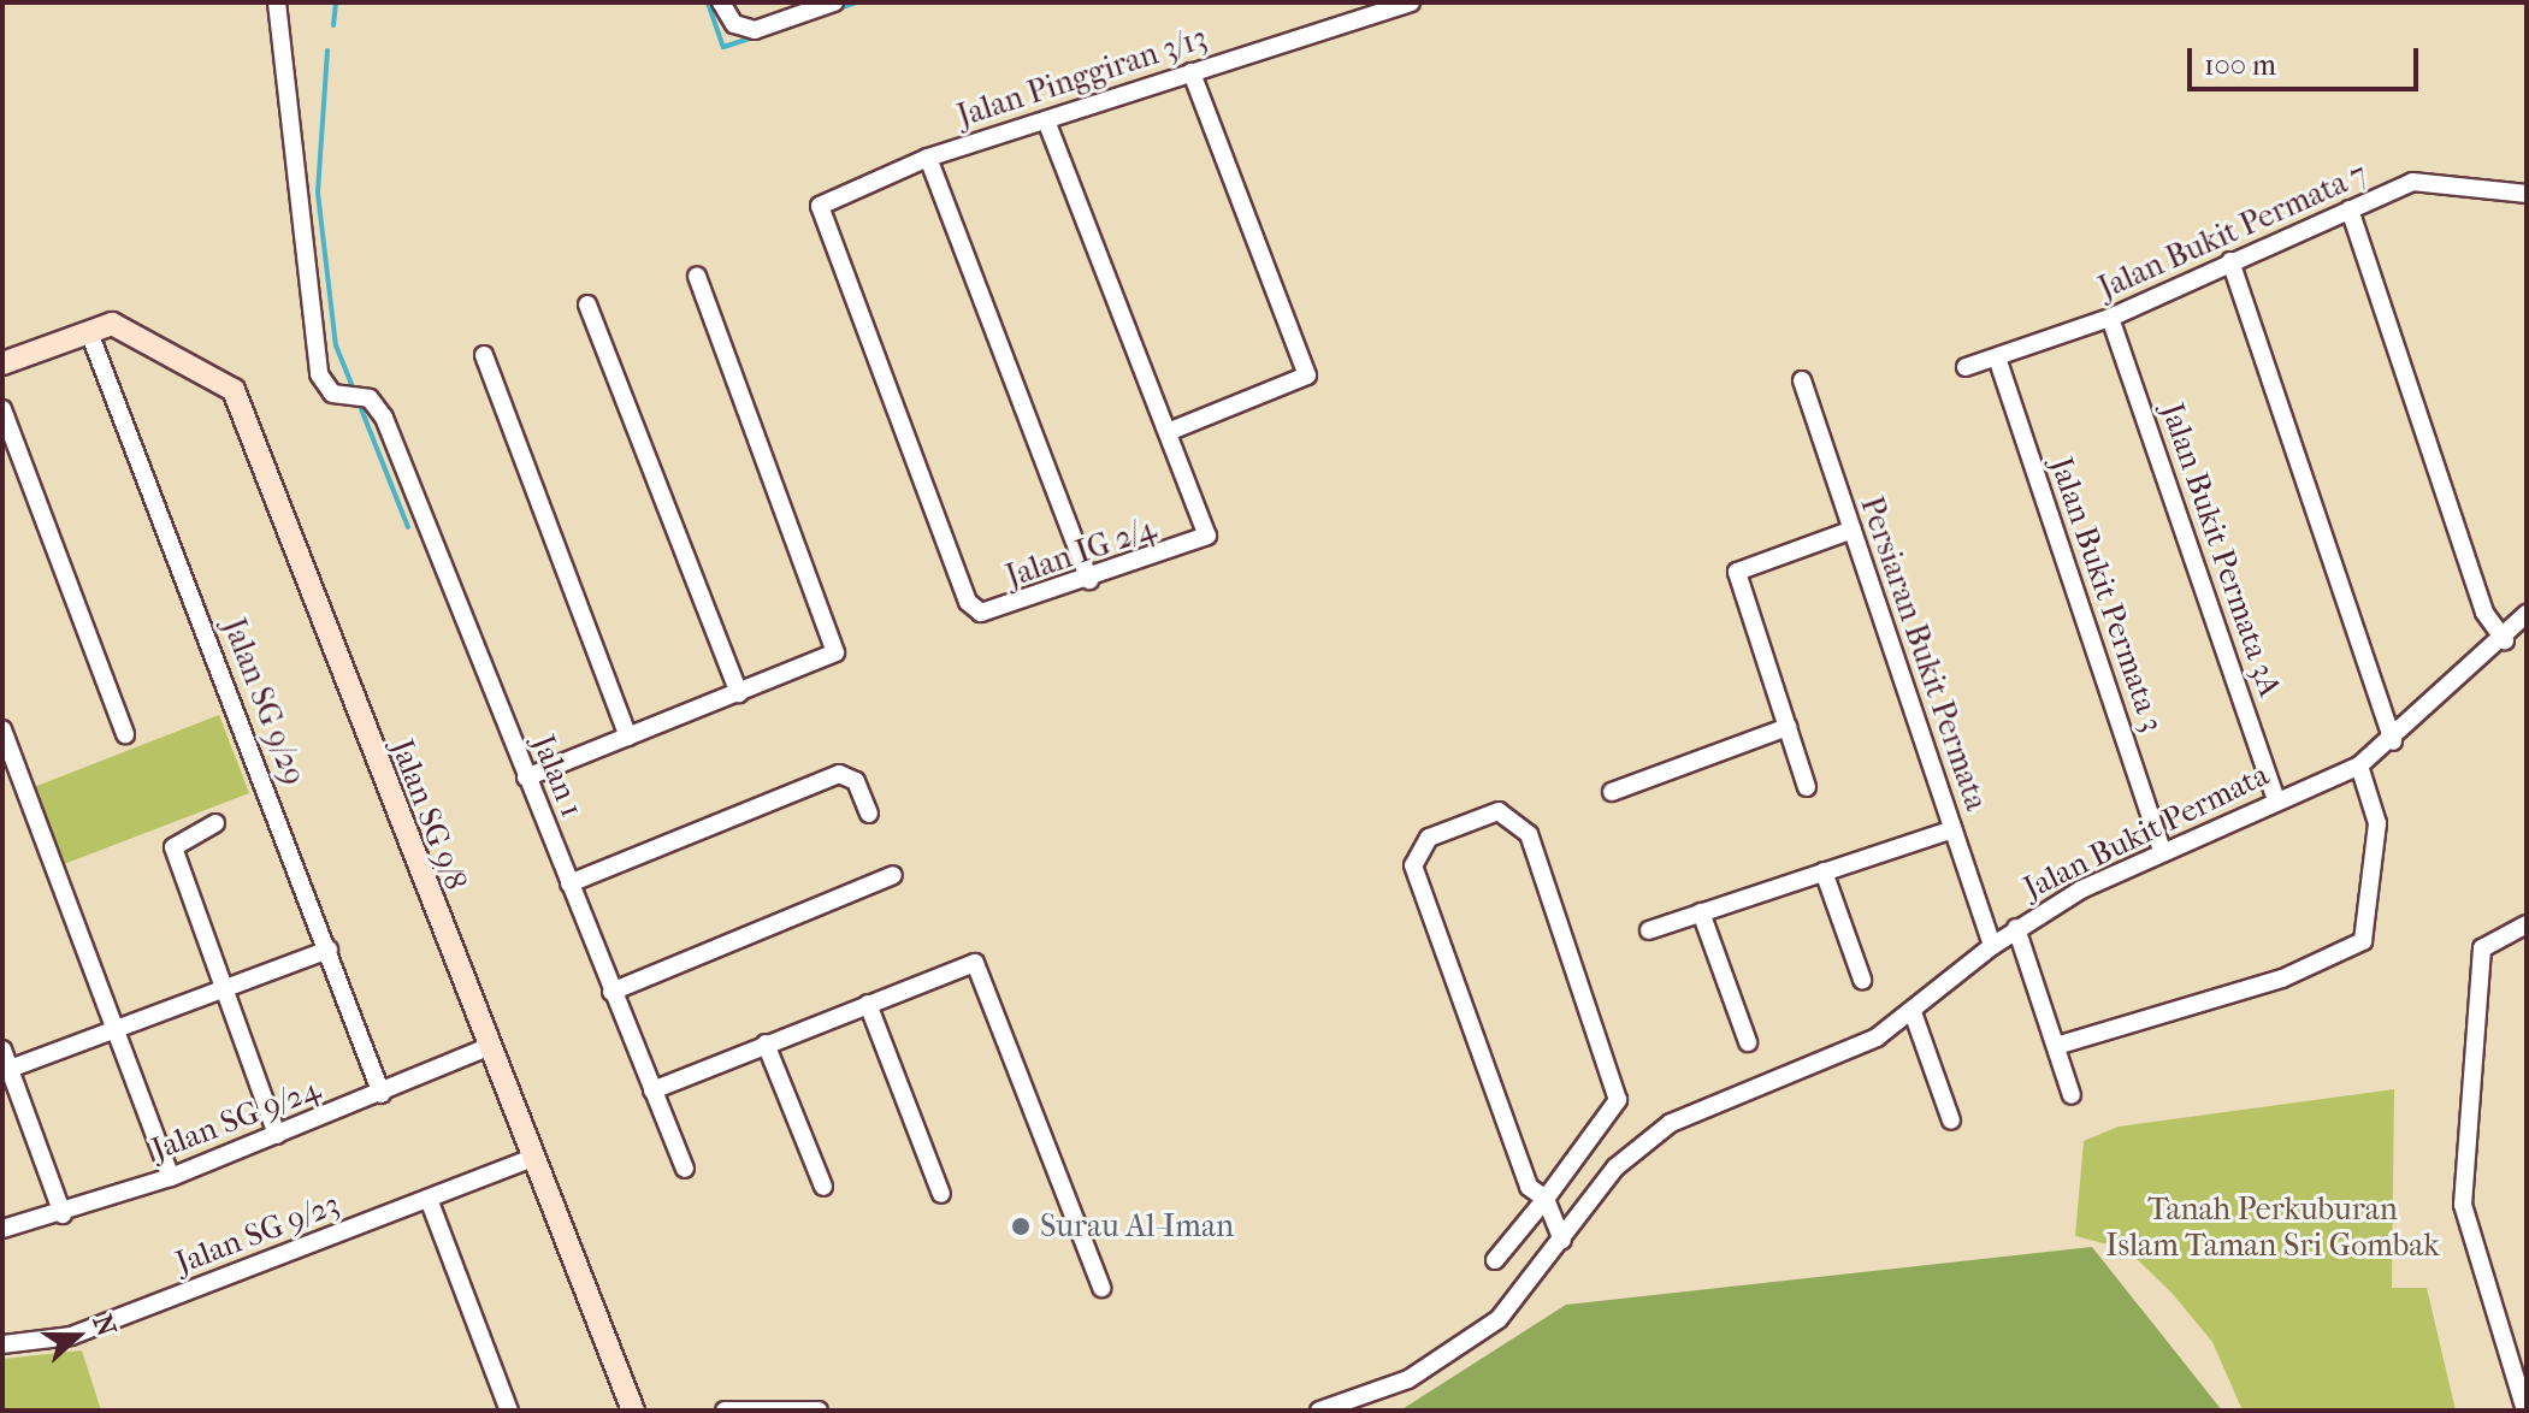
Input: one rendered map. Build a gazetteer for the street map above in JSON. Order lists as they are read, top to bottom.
{
  "streets": {
    "street": [
      "Jalan Pinggiran 3/13",
      "Jalan Bukit Permata 7",
      "Jalan Bukit Permata 3A",
      "Jalan IG 2/4",
      "Jalan Bukit Permata 3",
      "Persiaran Bukit Permata",
      "Jalan SG 9/29",
      "Jalan 1",
      "Jalan SG 9/8",
      "Jalan Bukit Permata",
      "Jalan SG 9/24",
      "Jalan SG 9/23"
    ]
  },
  "crossings": [
    ["Jalan Pinggiran 3/13", "Jalan IG 2/4"],
    ["Jalan Bukit Permata 7", "Jalan Bukit Permata 3A"],
    ["Jalan Bukit Permata 7", "Jalan Bukit Permata 3"],
    ["Jalan Bukit Permata 3A", "Jalan Bukit Permata"],
    ["Jalan Bukit Permata 3", "Jalan Bukit Permata"],
    ["Persiaran Bukit Permata", "Jalan Bukit Permata"],
    ["Jalan SG 9/29", "Jalan SG 9/8"],
    ["Jalan SG 9/29", "Jalan SG 9/24"],
    ["Jalan SG 9/8", "Jalan SG 9/24"],
    ["Jalan SG 9/8", "Jalan SG 9/23"]
  ],
  "parks": ["Tanah Perkuburan Islam Taman Sri Gombak"],
  "places": ["Surau Al-Iman"],
  "scale_bar": "100 m",
  "north": "right"
}
